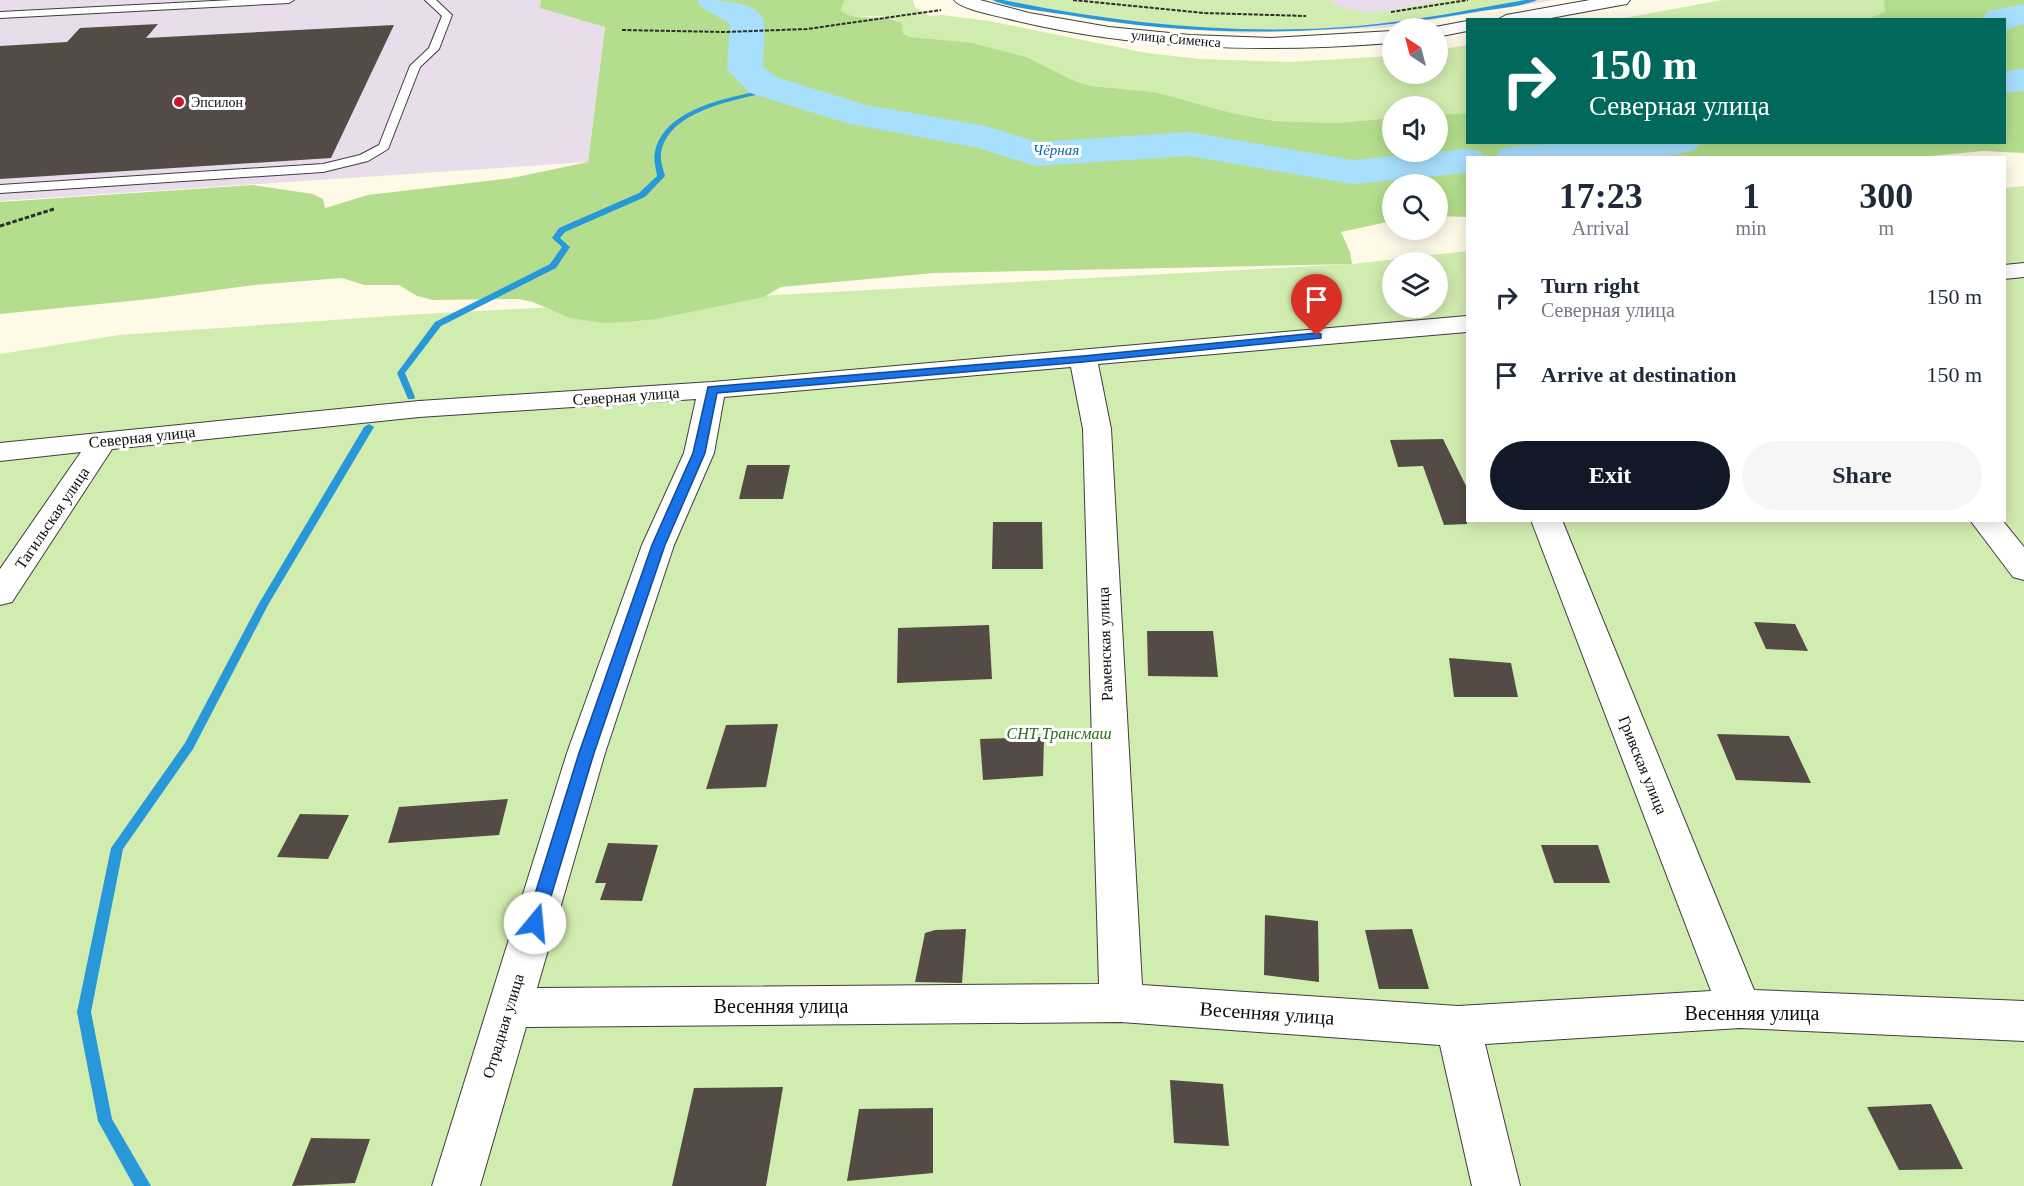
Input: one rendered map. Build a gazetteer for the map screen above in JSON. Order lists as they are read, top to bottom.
{
  "streets": {
    "street": [
      "улица Сименса",
      "Северная улица",
      "Тагильская улица",
      "Раменская улица",
      "Гривская улица",
      "Весенняя улица",
      "Отрадная улица"
    ]
  },
  "crossings": [
    ["Северная улица", "Тагильская улица"],
    ["Северная улица", "Раменская улица"],
    ["Северная улица", "Отрадная улица"],
    ["Раменская улица", "Весенняя улица"],
    ["Гривская улица", "Весенняя улица"],
    ["Весенняя улица", "Отрадная улица"]
  ],
  "water": ["Чёрная"],
  "parks": ["СНТ Трансмаш"],
  "places": ["Эпсилон"],
  "north": "top left",
  "page": {
    "turn": ["150 m", "Северная улица"],
    "eta": [
      "17:23",
      "Arrival",
      "1",
      "min",
      "300",
      "m"
    ],
    "list": [
      {
        "name": "Turn right",
        "note": "Северная улица",
        "value": "150 m"
      },
      {
        "name": "Arrive at destination",
        "value": "150 m"
      }
    ],
    "buttons": ["Exit", "Share"]
  }
}
